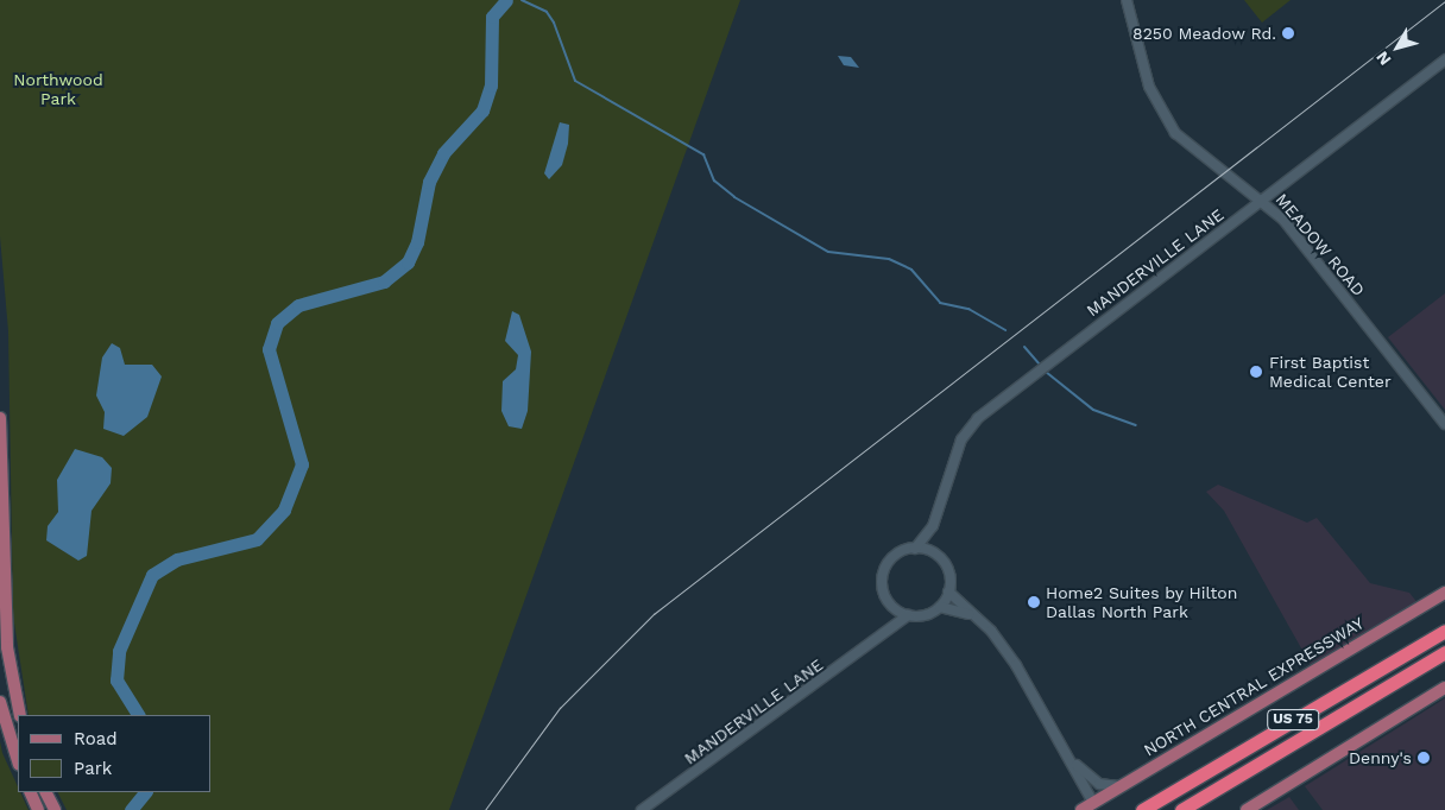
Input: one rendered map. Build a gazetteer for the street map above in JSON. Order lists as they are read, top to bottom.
{
  "streets": {
    "highway": ["US 75"],
    "main road": ["NORTH CENTRAL EXPRESSWAY"],
    "street": ["MEADOW ROAD", "MANDERVILLE LANE"]
  },
  "crossings": [
    ["MEADOW ROAD", "MANDERVILLE LANE"]
  ],
  "parks": ["Northwood Park"],
  "places": [
    "8250 Meadow Rd.",
    "First Baptist Medical Center",
    "Home2 Suites by Hilton Dallas North Park",
    "Denny's"
  ],
  "legend": ["Road", "Park"],
  "north": "bottom left"
}
